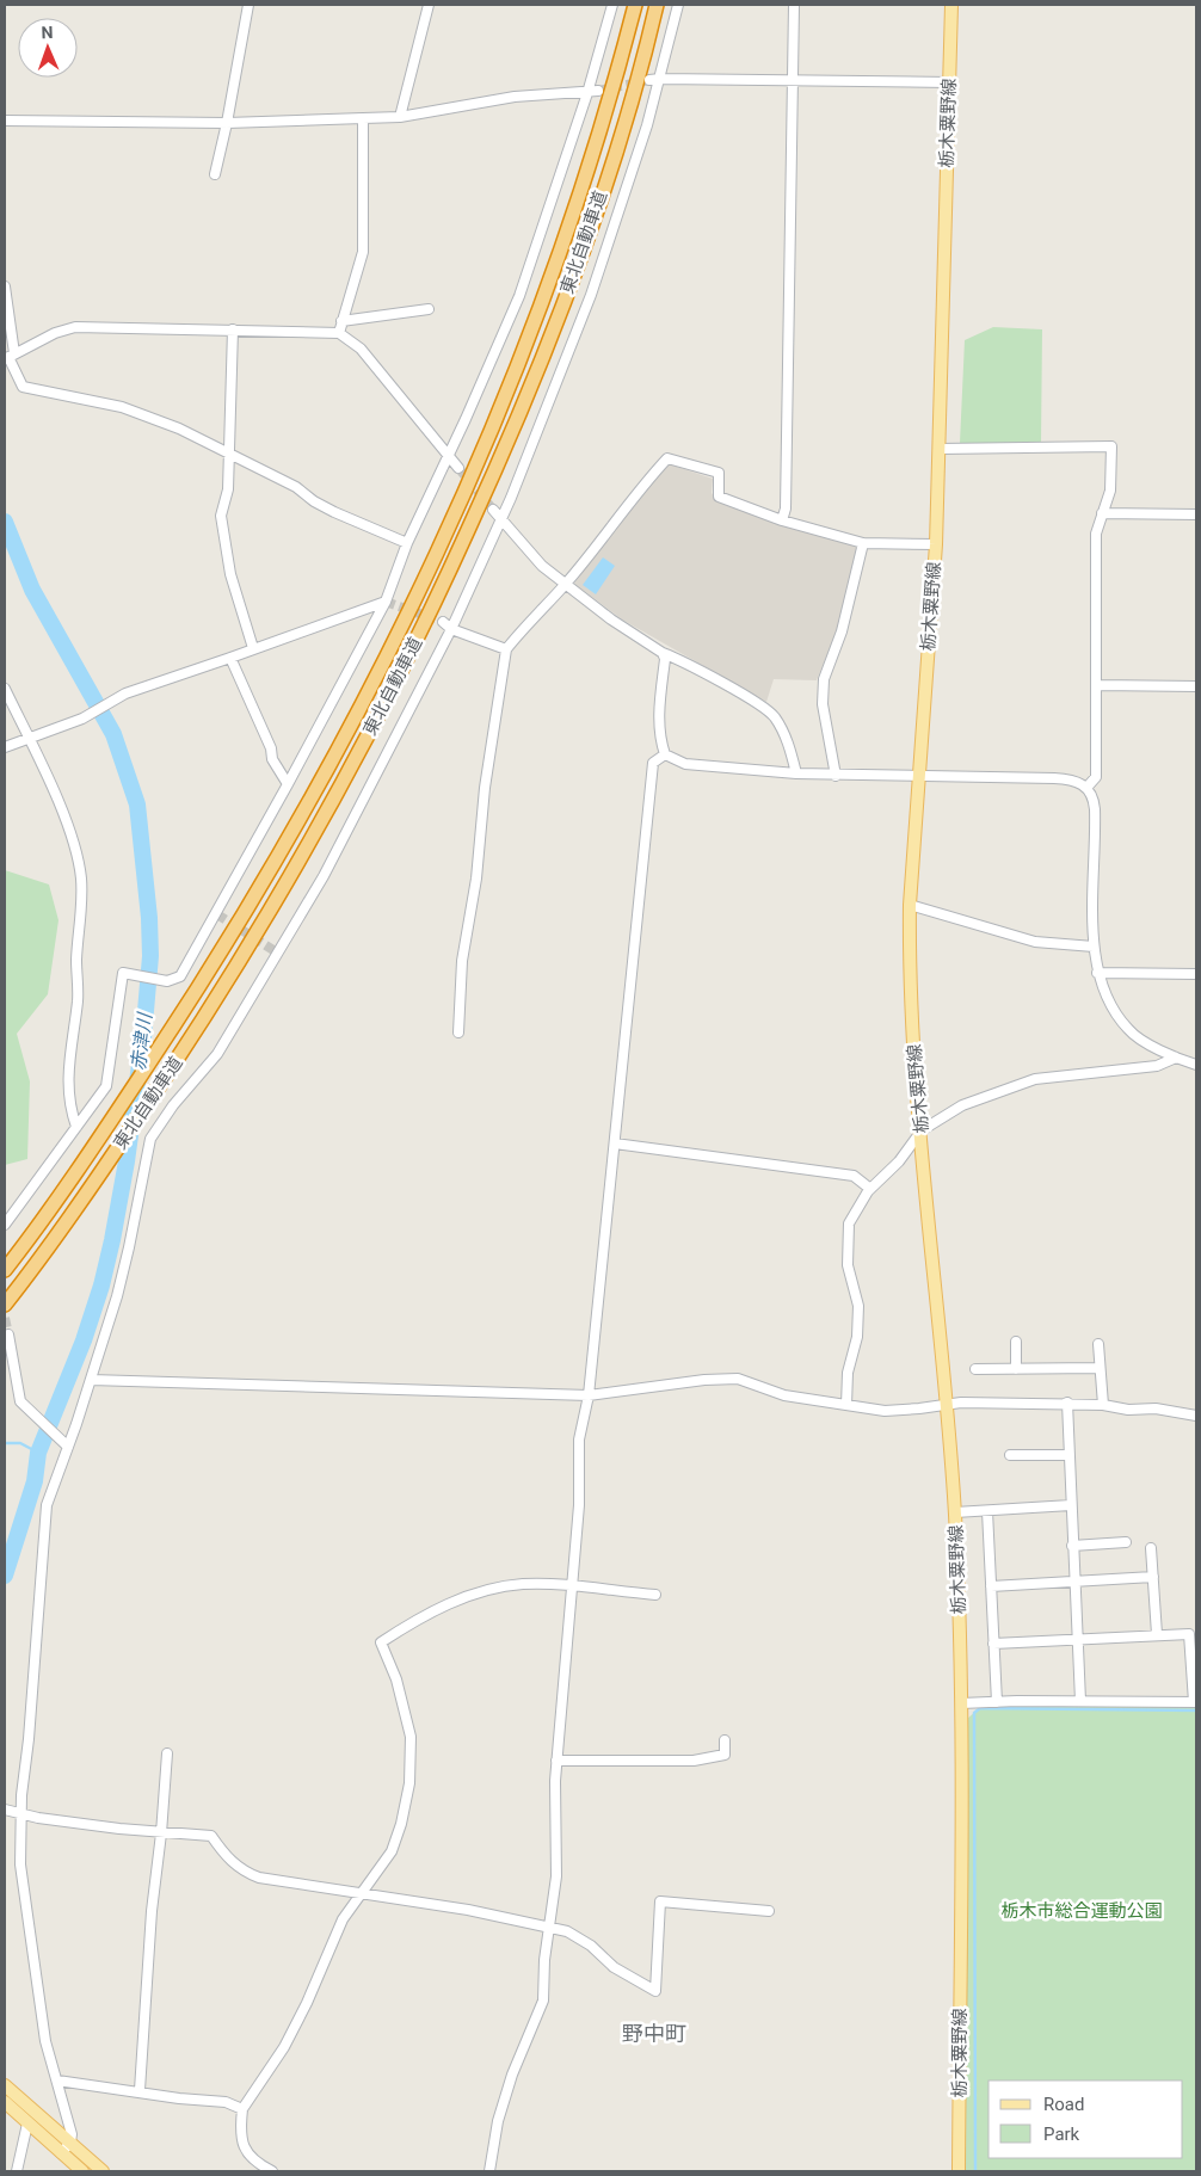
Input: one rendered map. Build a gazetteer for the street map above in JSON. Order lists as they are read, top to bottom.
{
  "streets": {
    "highway": ["東北自動車道"],
    "main road": ["栃木粟野線"]
  },
  "districts": ["野中町"],
  "water": ["赤津川"],
  "parks": ["栃木市総合運動公園"],
  "legend": ["Road", "Park"],
  "north": "top"
}
